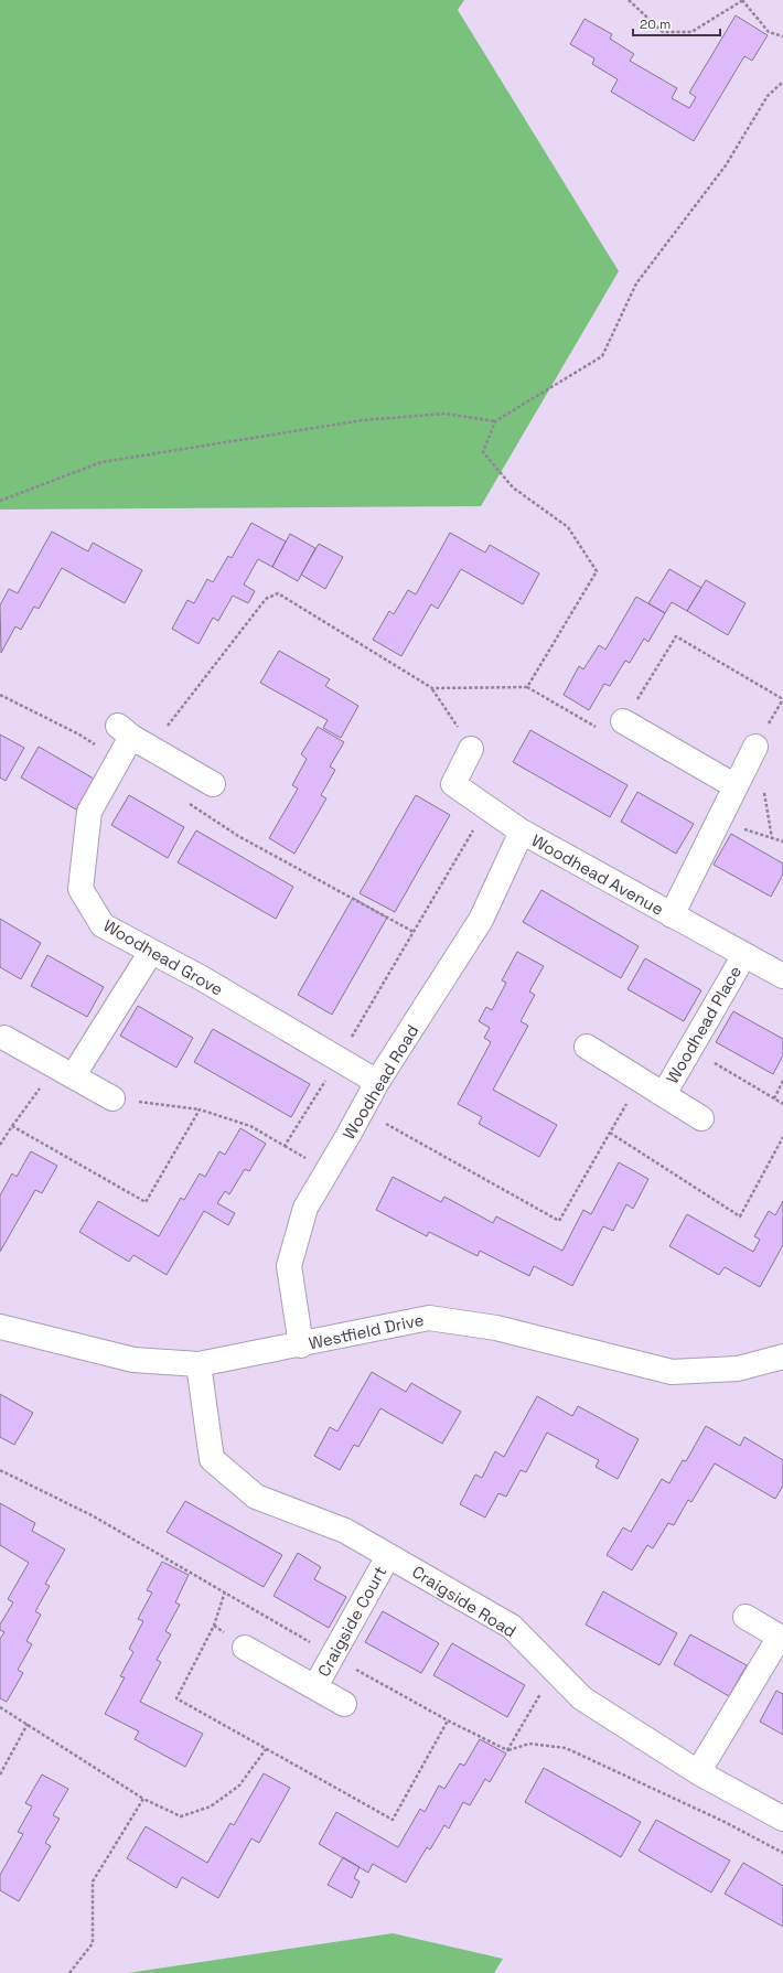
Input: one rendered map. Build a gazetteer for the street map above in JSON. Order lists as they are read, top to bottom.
{
  "streets": {
    "street": [
      "Woodhead Avenue",
      "Woodhead Grove",
      "Woodhead Place",
      "Woodhead Road",
      "Westfield Drive",
      "Craigside Road",
      "Craigside Court"
    ]
  },
  "crossings": [
    ["Woodhead Avenue", "Woodhead Place"],
    ["Woodhead Avenue", "Woodhead Road"],
    ["Woodhead Grove", "Woodhead Road"],
    ["Woodhead Road", "Westfield Drive"],
    ["Westfield Drive", "Craigside Road"],
    ["Craigside Road", "Craigside Court"]
  ],
  "scale_bar": "20 m"
}
